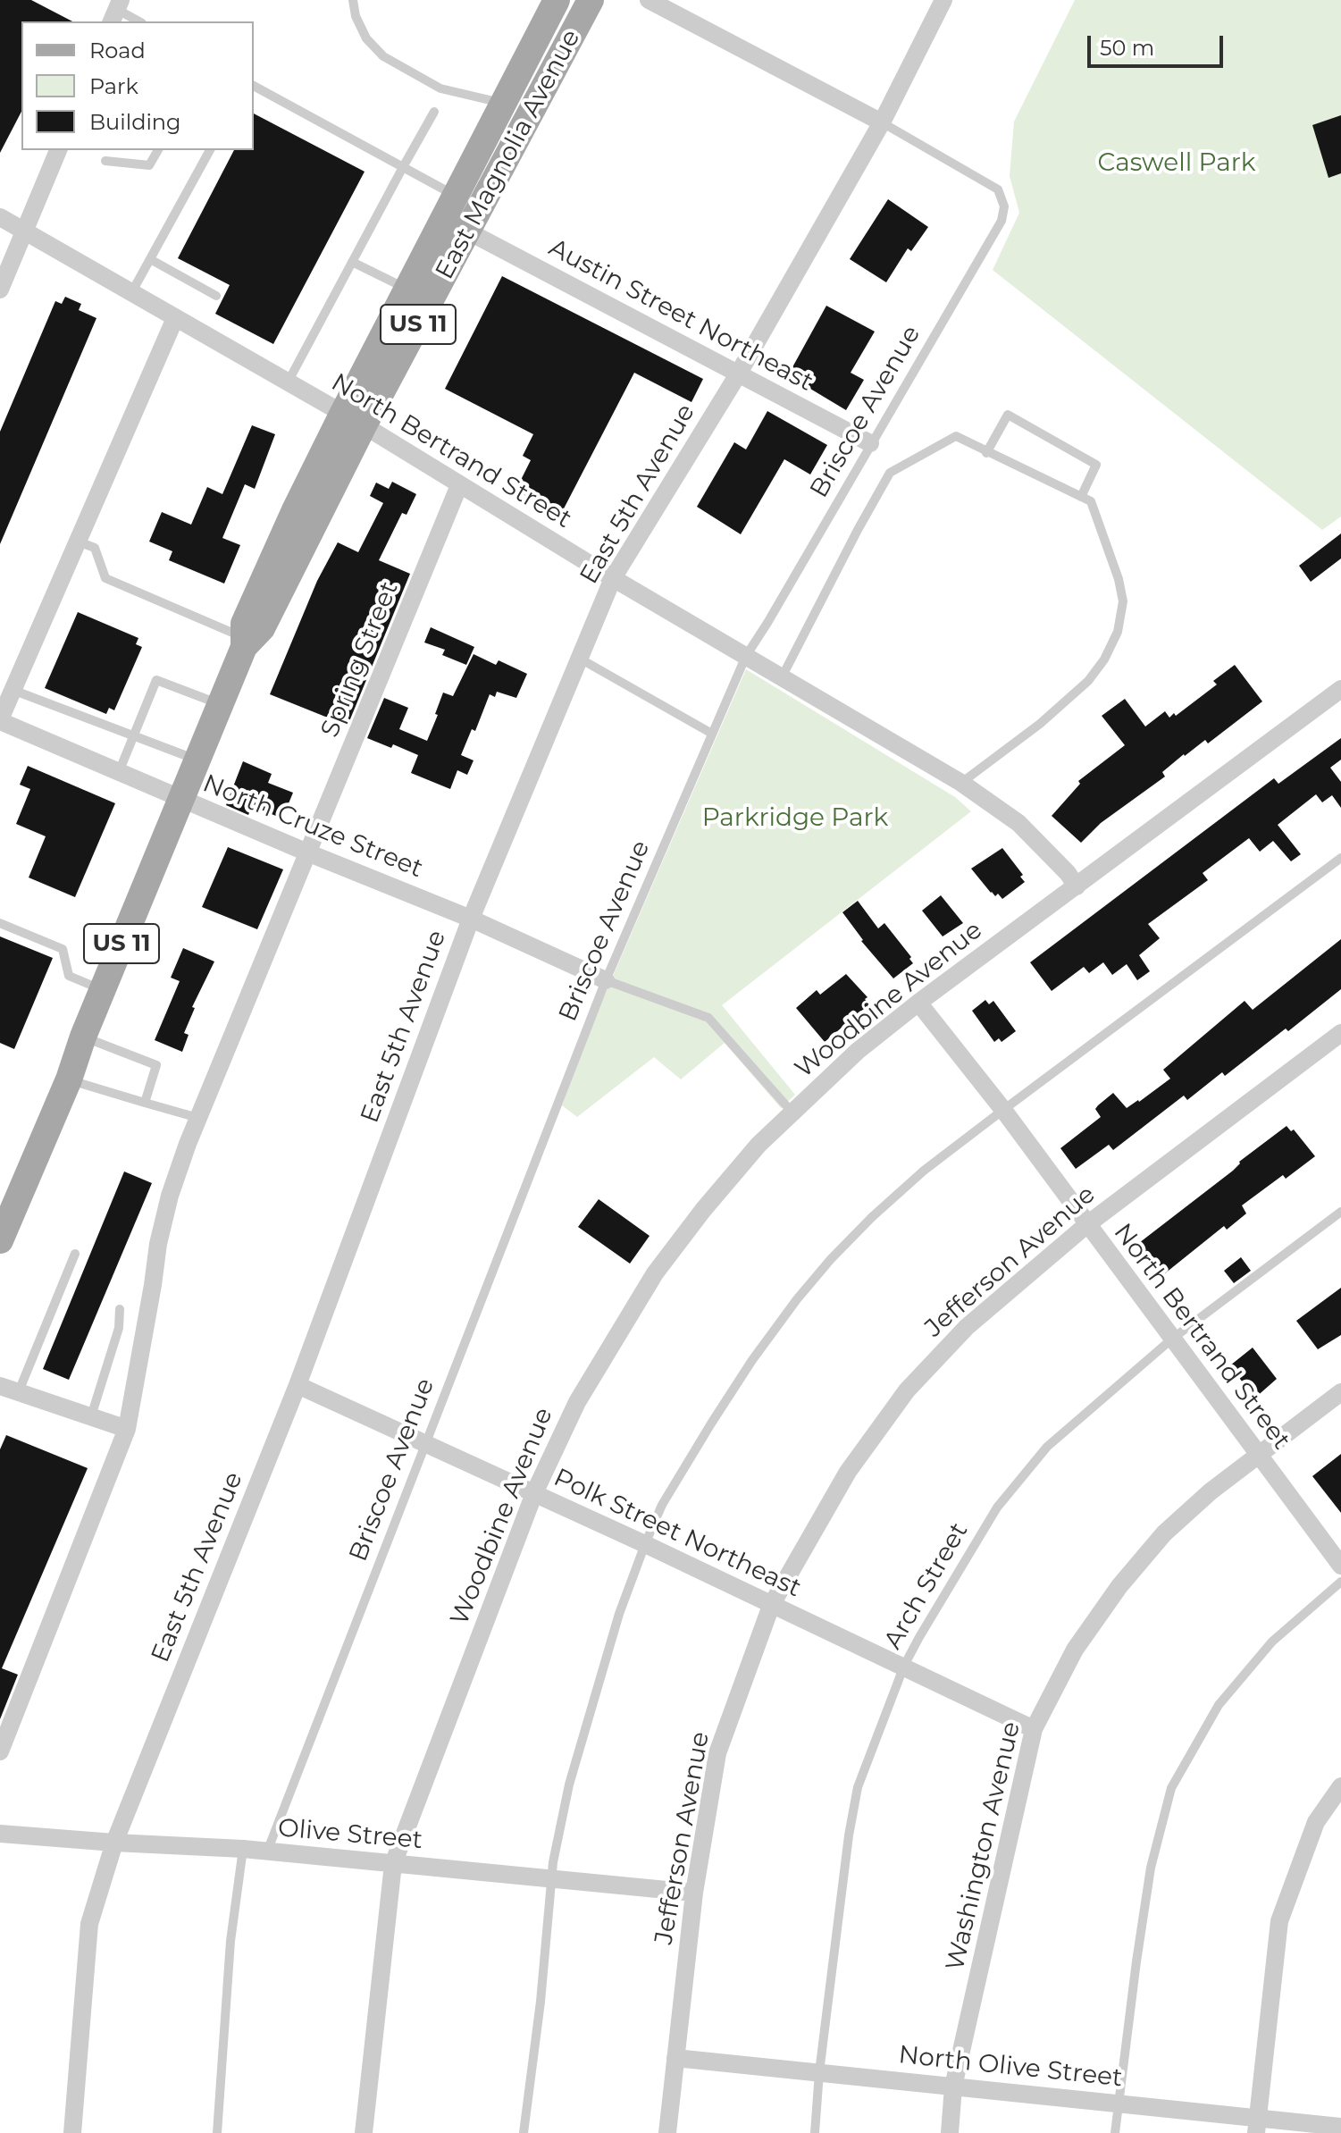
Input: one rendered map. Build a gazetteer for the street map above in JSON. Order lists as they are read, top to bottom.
{
  "streets": {
    "main road": ["East Magnolia Avenue", "US 11"],
    "street": [
      "Austin Street Northeast",
      "North Bertrand Street",
      "East 5th Avenue",
      "Spring Street",
      "North Cruze Street",
      "Woodbine Avenue",
      "Jefferson Avenue",
      "Polk Street Northeast",
      "Olive Street",
      "Washington Avenue",
      "North Olive Street"
    ],
    "lane": ["Briscoe Avenue", "Arch Street"]
  },
  "crossings": [
    ["East Magnolia Avenue", "Austin Street Northeast"],
    ["East Magnolia Avenue", "North Bertrand Street"],
    ["East Magnolia Avenue", "North Cruze Street"],
    ["Austin Street Northeast", "Briscoe Avenue"],
    ["Austin Street Northeast", "East 5th Avenue"],
    ["Briscoe Avenue", "North Bertrand Street"],
    ["Briscoe Avenue", "East 5th Avenue"],
    ["Briscoe Avenue", "North Cruze Street"],
    ["Briscoe Avenue", "Polk Street Northeast"],
    ["Briscoe Avenue", "Olive Street"],
    ["North Bertrand Street", "East 5th Avenue"],
    ["North Bertrand Street", "Spring Street"],
    ["North Bertrand Street", "Woodbine Avenue"],
    ["North Bertrand Street", "Jefferson Avenue"],
    ["North Bertrand Street", "Arch Street"],
    ["North Bertrand Street", "Washington Avenue"],
    ["East 5th Avenue", "North Cruze Street"],
    ["East 5th Avenue", "Polk Street Northeast"],
    ["East 5th Avenue", "Olive Street"],
    ["Spring Street", "North Cruze Street"],
    ["Woodbine Avenue", "Polk Street Northeast"],
    ["Woodbine Avenue", "Olive Street"],
    ["Jefferson Avenue", "Polk Street Northeast"],
    ["Jefferson Avenue", "Olive Street"],
    ["Jefferson Avenue", "North Olive Street"],
    ["Polk Street Northeast", "Arch Street"],
    ["Polk Street Northeast", "Washington Avenue"],
    ["Arch Street", "North Olive Street"],
    ["Washington Avenue", "North Olive Street"]
  ],
  "parks": ["Caswell Park", "Parkridge Park"],
  "legend": ["Road", "Park", "Building"],
  "scale_bar": "50 m"
}
